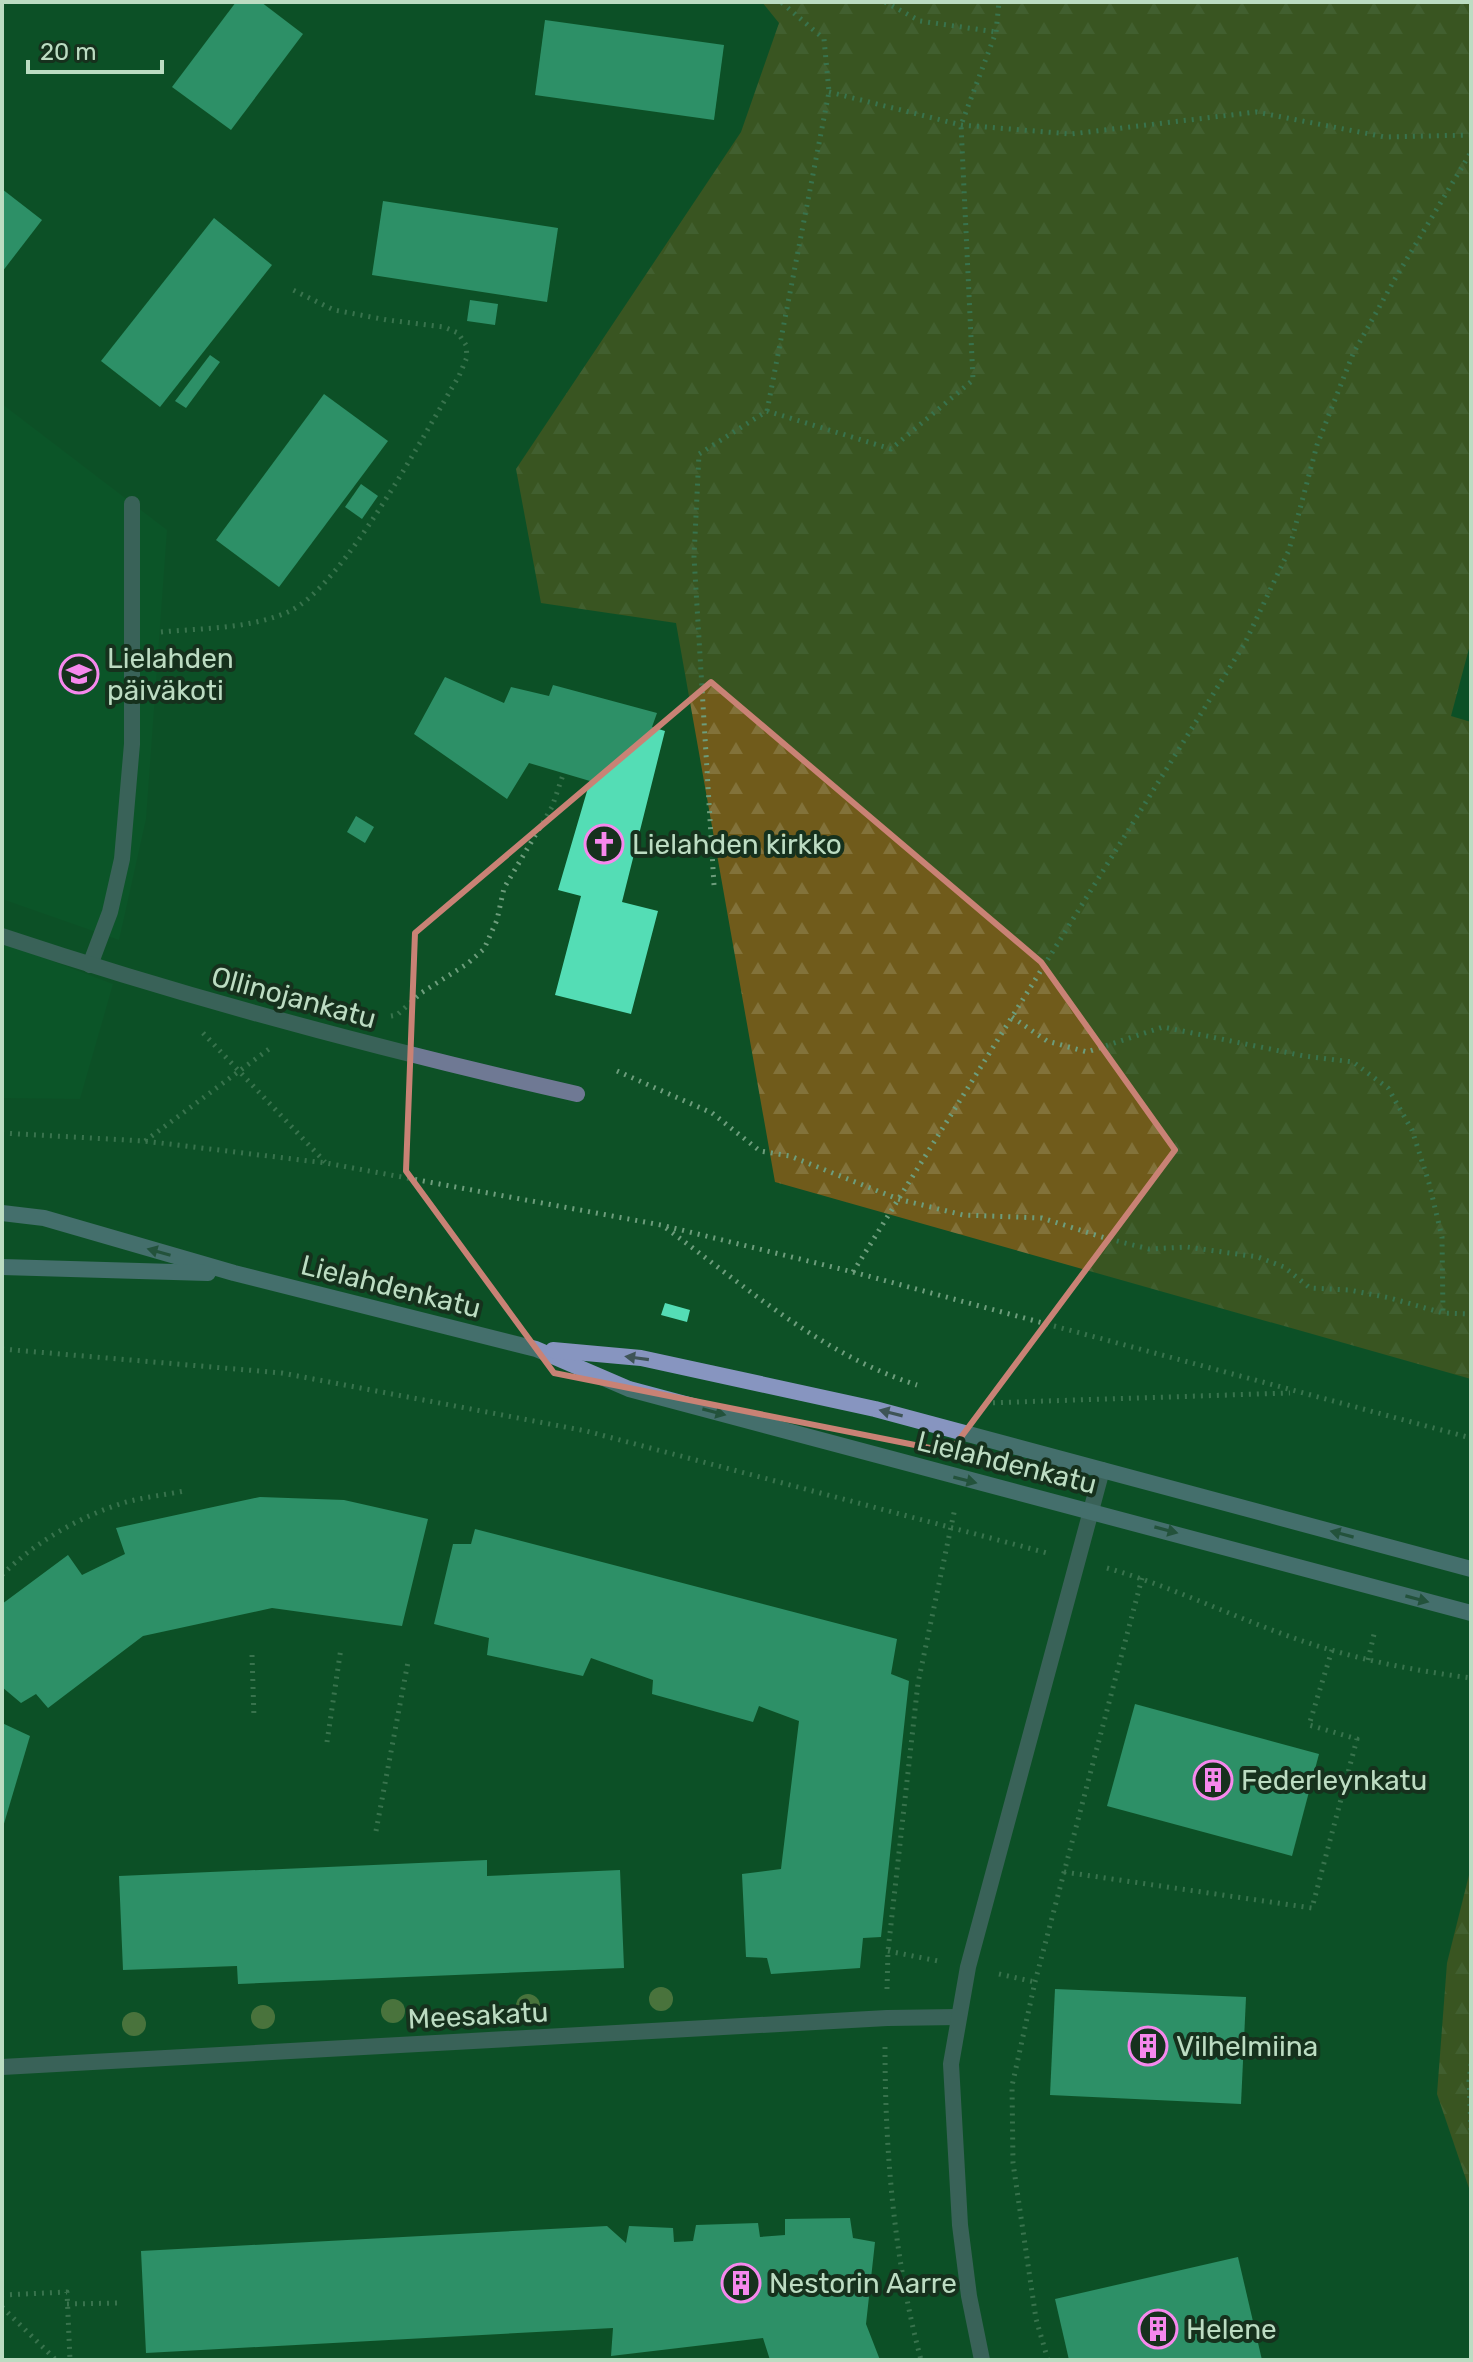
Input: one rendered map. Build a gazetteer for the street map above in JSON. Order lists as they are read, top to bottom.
{
  "streets": {
    "main road": ["Lielahdenkatu"],
    "street": ["Ollinojankatu", "Meesakatu"]
  },
  "places": {
    "school or university": ["Lielahden päiväkoti"],
    "church": ["Lielahden kirkko"],
    "building": [
      "Federleynkatu",
      "Vilhelmiina",
      "Nestorin Aarre",
      "Helene"
    ]
  },
  "scale_bar": "20 m"
}
